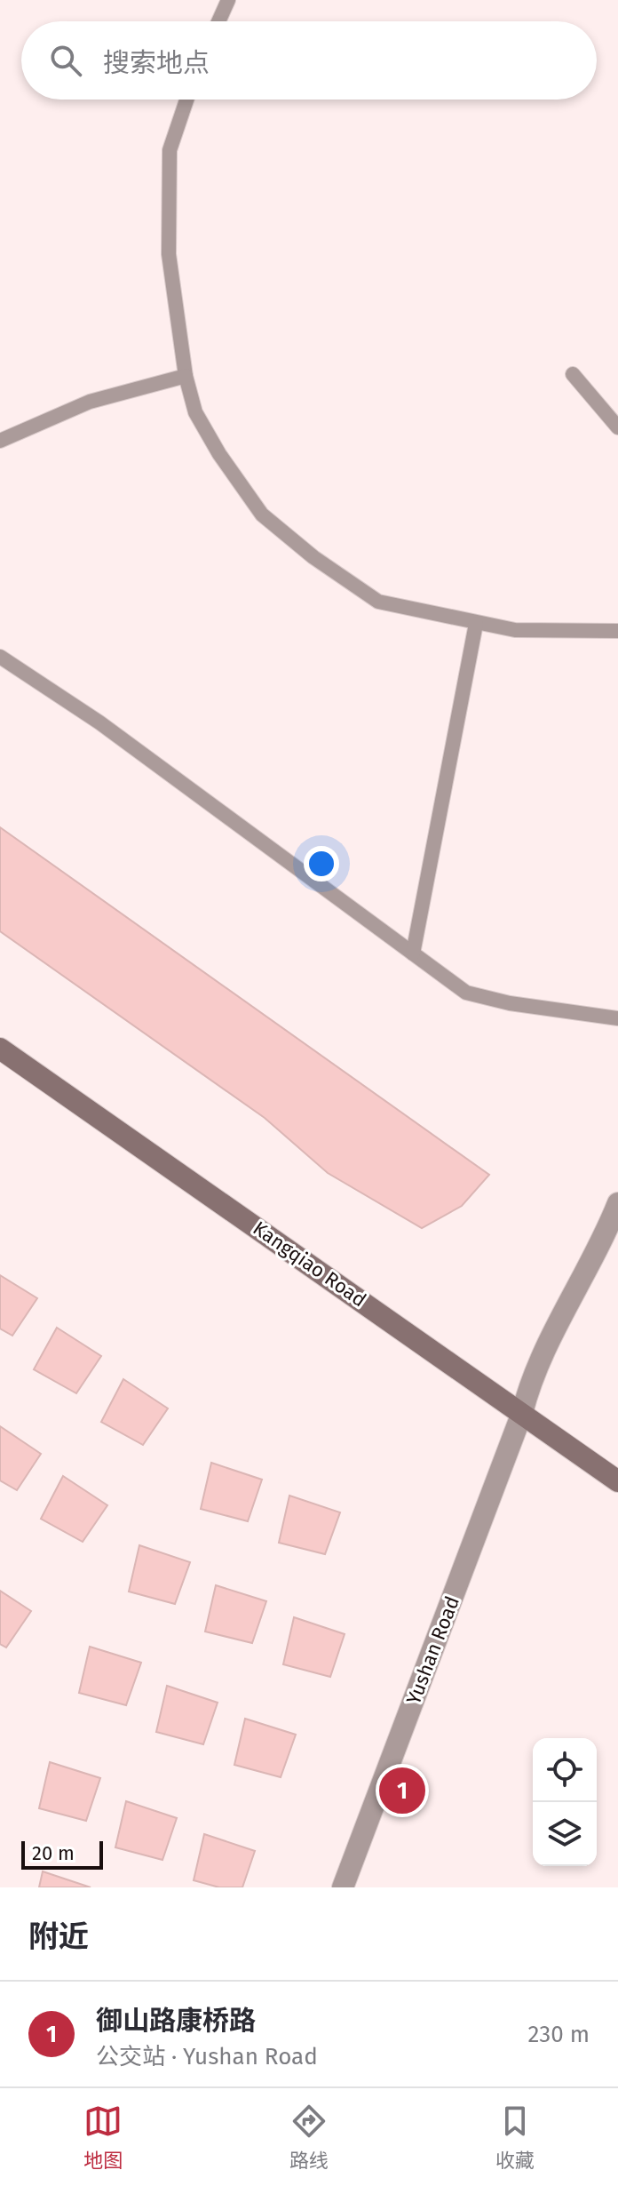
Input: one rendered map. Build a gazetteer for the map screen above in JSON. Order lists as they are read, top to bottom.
{
  "streets": {
    "main road": ["Kangqiao Road"],
    "street": ["Yushan Road"]
  },
  "crossings": [
    ["Kangqiao Road", "Yushan Road"]
  ],
  "scale_bar": "20 m",
  "page": {
    "search": "搜索地点",
    "pins": "1",
    "scale": "20 m",
    "heading": "附近",
    "list": [
      {
        "mark": "1",
        "name": "御山路康桥路",
        "note": "公交站 · Yushan Road",
        "value": "230 m"
      }
    ],
    "nav": ["地图", "路线", "收藏"]
  }
}
